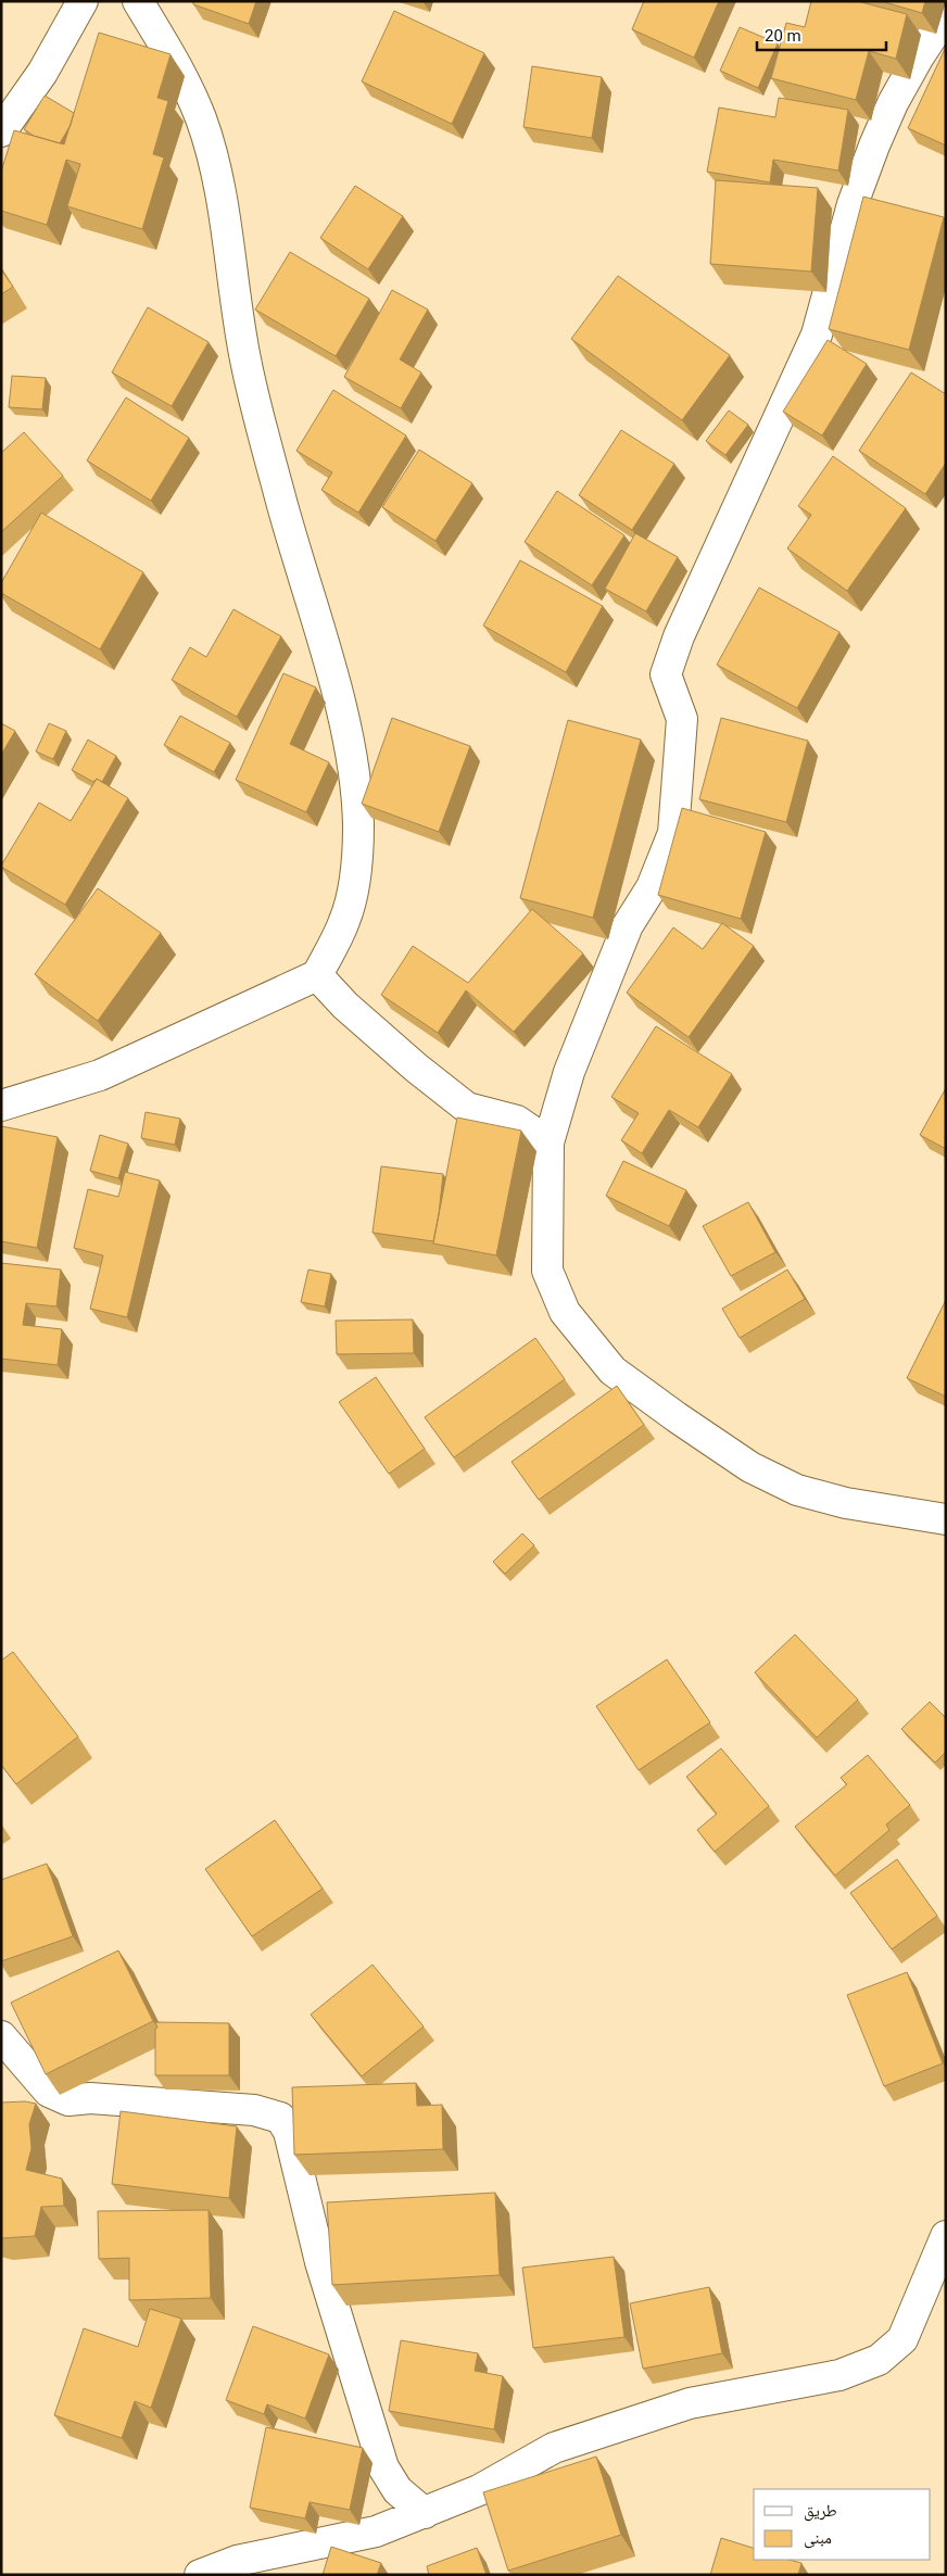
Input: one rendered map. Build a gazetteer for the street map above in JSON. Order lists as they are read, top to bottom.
{
  "legend": ["طريق", "مبنى"],
  "scale_bar": "20 m"
}
